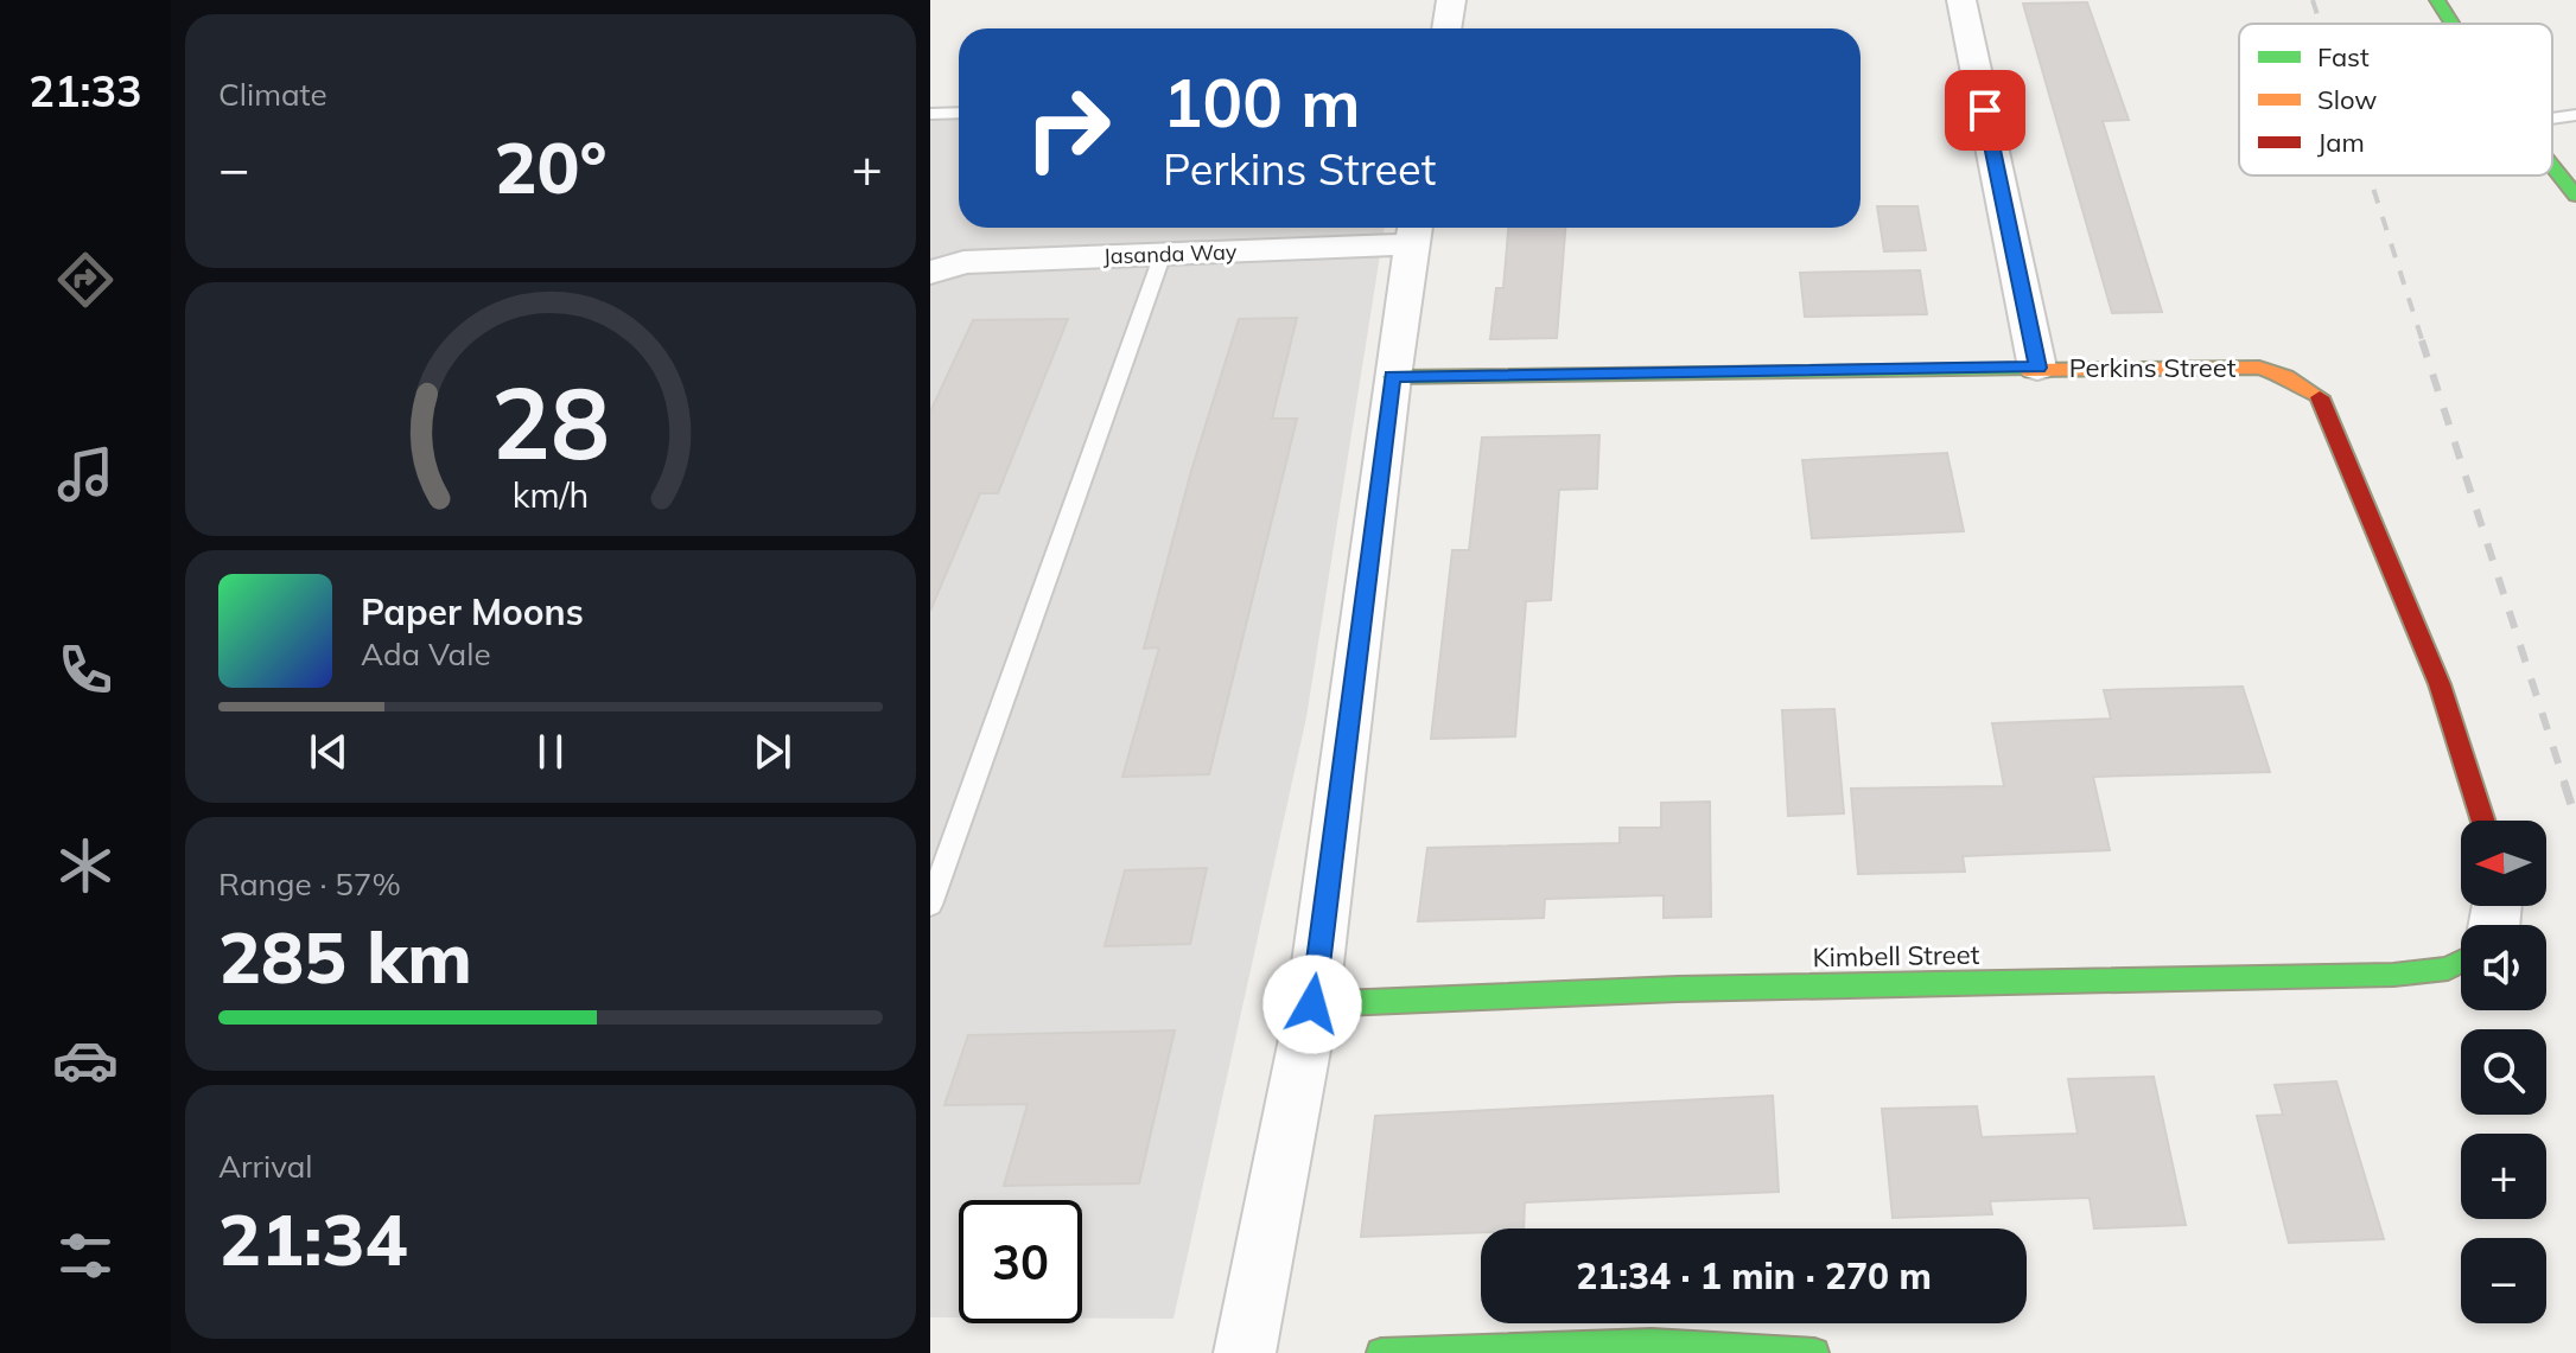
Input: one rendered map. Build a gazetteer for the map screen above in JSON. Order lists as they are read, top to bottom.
{
  "streets": {
    "street": ["Jasanda Way", "Perkins Street", "Kimbell Street"]
  },
  "legend": ["Fast", "Slow", "Jam"],
  "north": "left",
  "page": {
    "tabs": "21:33",
    "tile": [
      "Climate",
      ["Range · 57%", "285 km"],
      ["Arrival", "21:34"]
    ],
    "turn": ["100 m", "Perkins Street"],
    "heat": ["−", "20°", "+"],
    "song": ["Paper Moons", "Ada Vale"],
    "map_buttons": ["+", "−"],
    "limit": "30",
    "trip": "21:34 · 1 min · 270 m",
    "gauge": ["28", "km/h"]
  }
}
